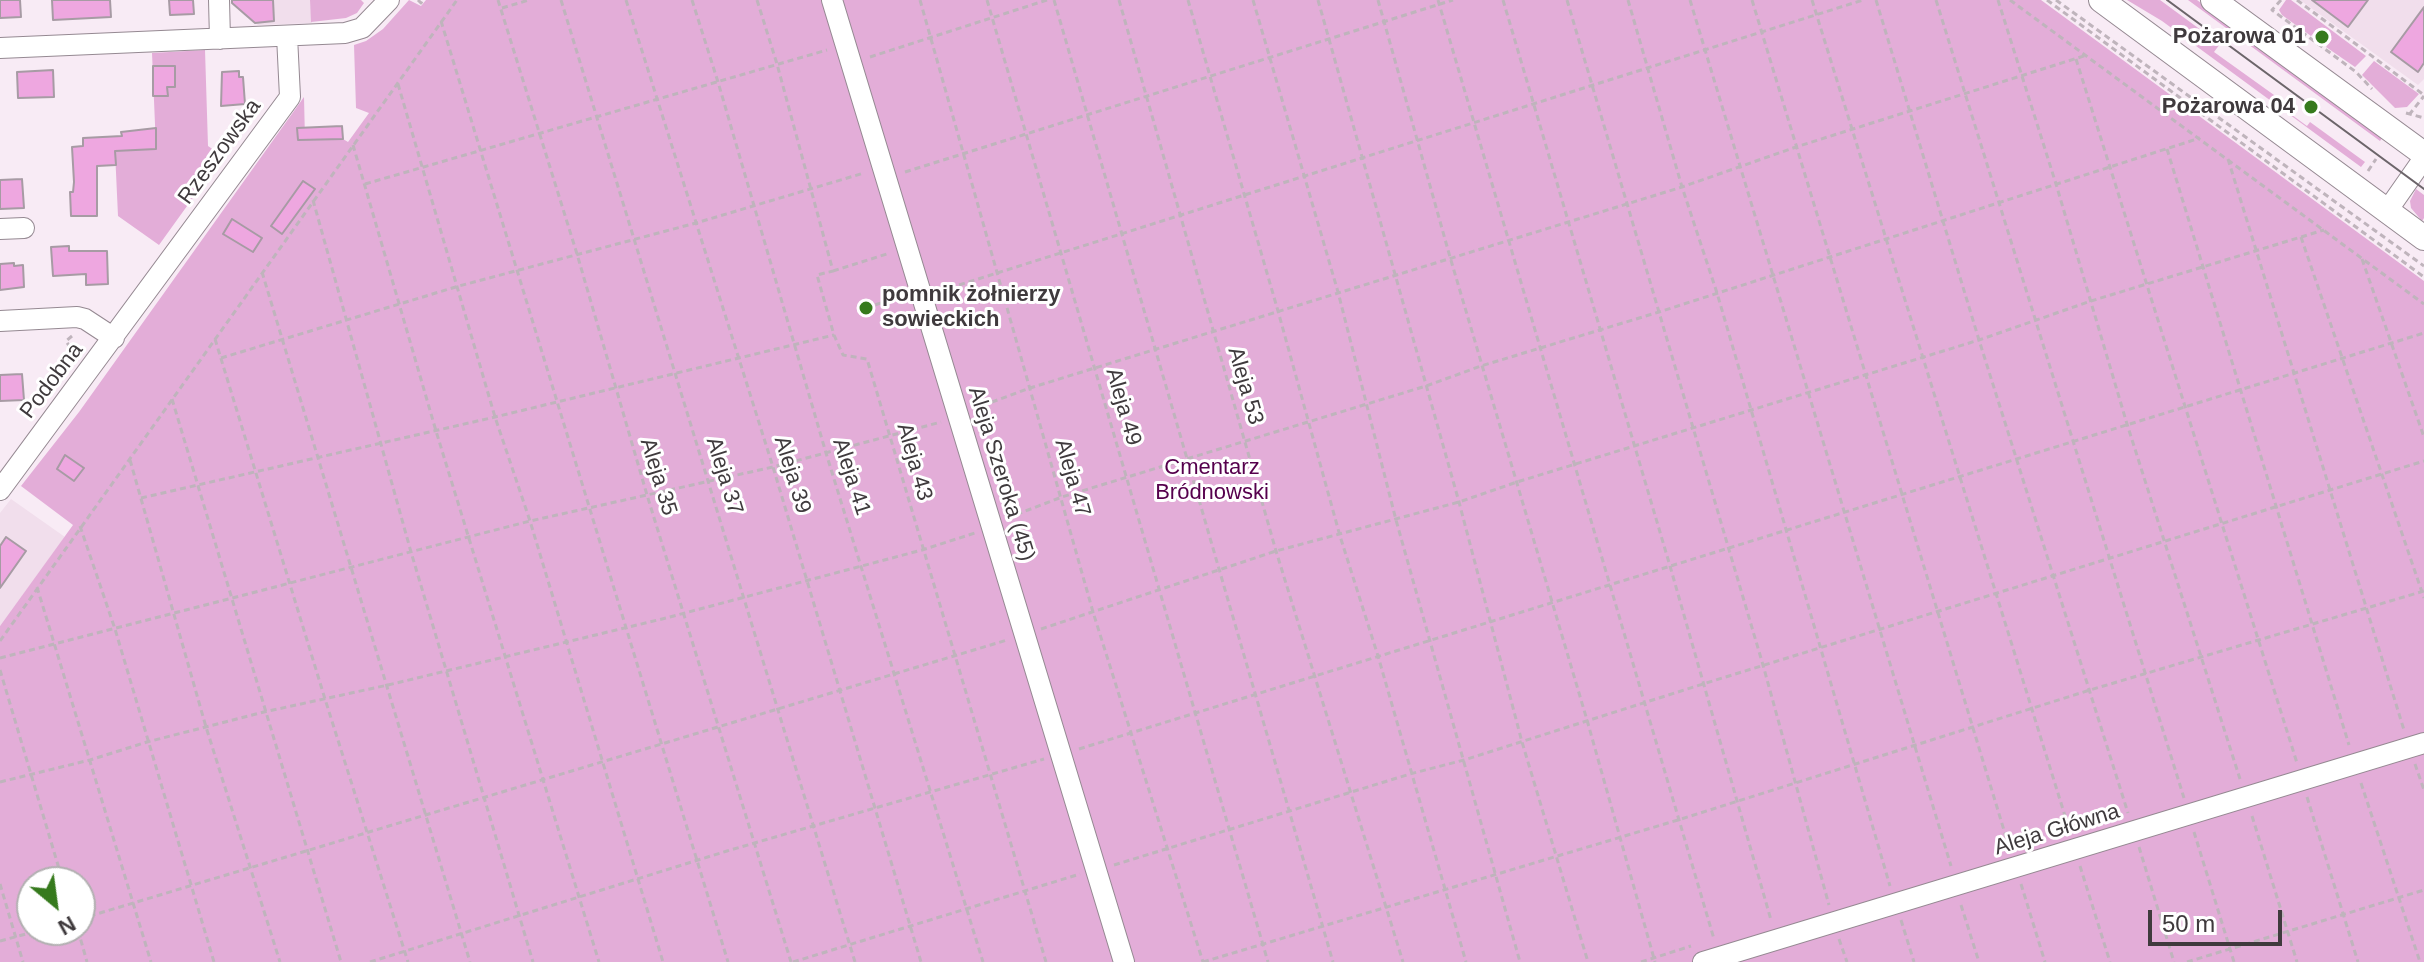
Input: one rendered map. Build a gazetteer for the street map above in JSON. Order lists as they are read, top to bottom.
{
  "streets": {
    "street": [
      "Rzeszowska",
      "Podobna",
      "Aleja Szeroka (45)",
      "Aleja Główna"
    ],
    "path": [
      "Aleja 53",
      "Aleja 49",
      "Aleja 43",
      "Aleja 39",
      "Aleja 37",
      "Aleja 35",
      "Aleja 41",
      "Aleja 47"
    ]
  },
  "crossings": [
    ["Rzeszowska", "Podobna"]
  ],
  "parks": ["Cmentarz Bródnowski"],
  "places": ["Pożarowa 01", "Pożarowa 04", "pomnik żołnierzy sowieckich"],
  "scale_bar": "50 m",
  "north": "bottom right"
}
